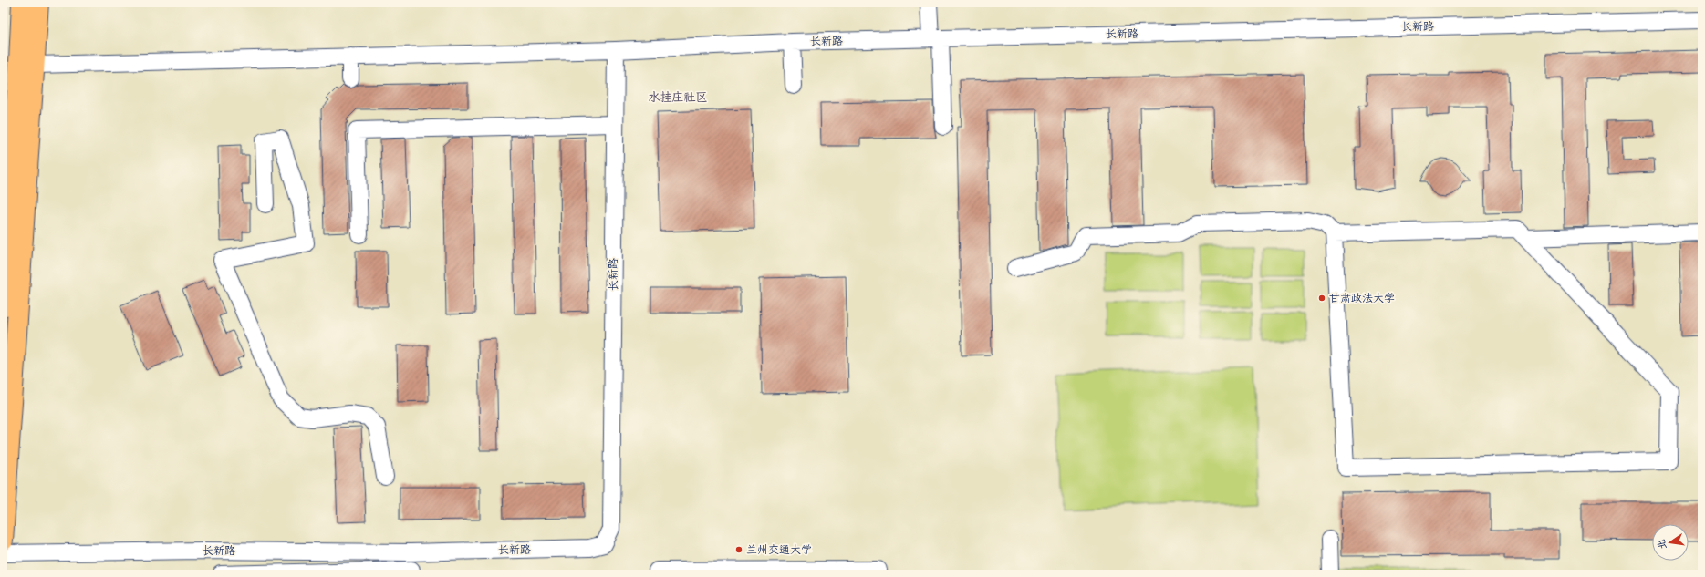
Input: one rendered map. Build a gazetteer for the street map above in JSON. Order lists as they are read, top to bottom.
{
  "streets": {
    "street": ["长新路"]
  },
  "districts": ["水挂庄社区"],
  "places": ["甘肃政法大学", "兰州交通大学"],
  "north": "left"
}
